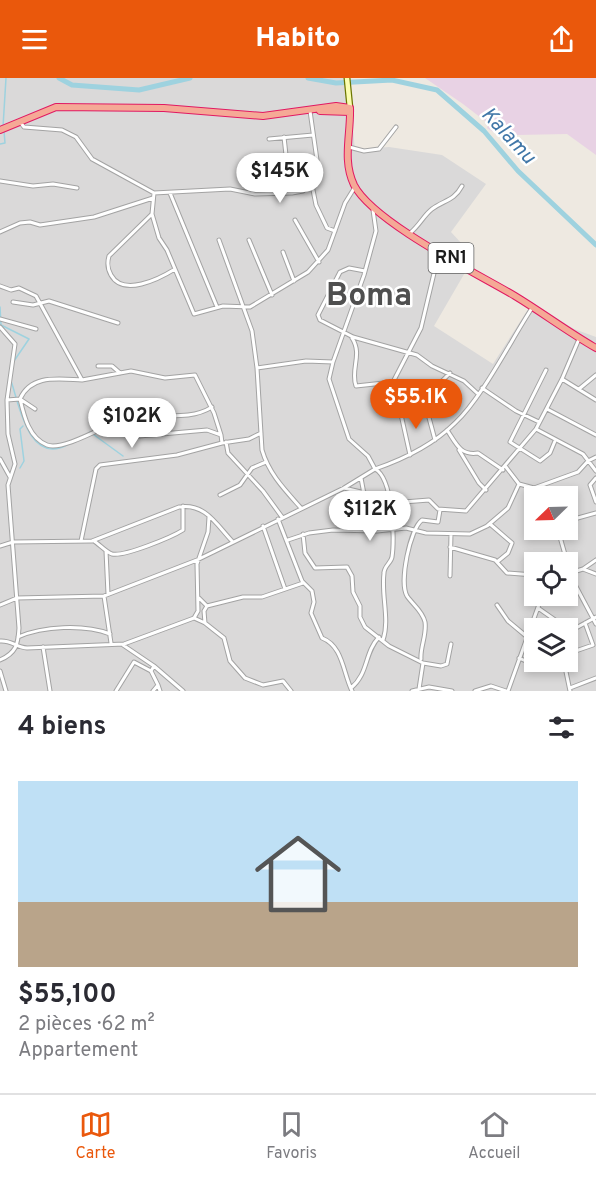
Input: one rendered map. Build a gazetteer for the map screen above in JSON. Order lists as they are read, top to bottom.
{
  "streets": {
    "highway": ["RN1"]
  },
  "districts": ["Boma"],
  "water": ["Kalamu"],
  "north": "bottom left",
  "page": {
    "header": "Habito",
    "price": [
      "$145K",
      "$55.1K",
      "$102K",
      "$112K"
    ],
    "heading": "4 biens",
    "list": [
      {
        "name": "$55,100",
        "note": "2 pièces · 62 m² · Appartement"
      }
    ],
    "tabs": ["Carte", "Favoris", "Accueil"]
  }
}
